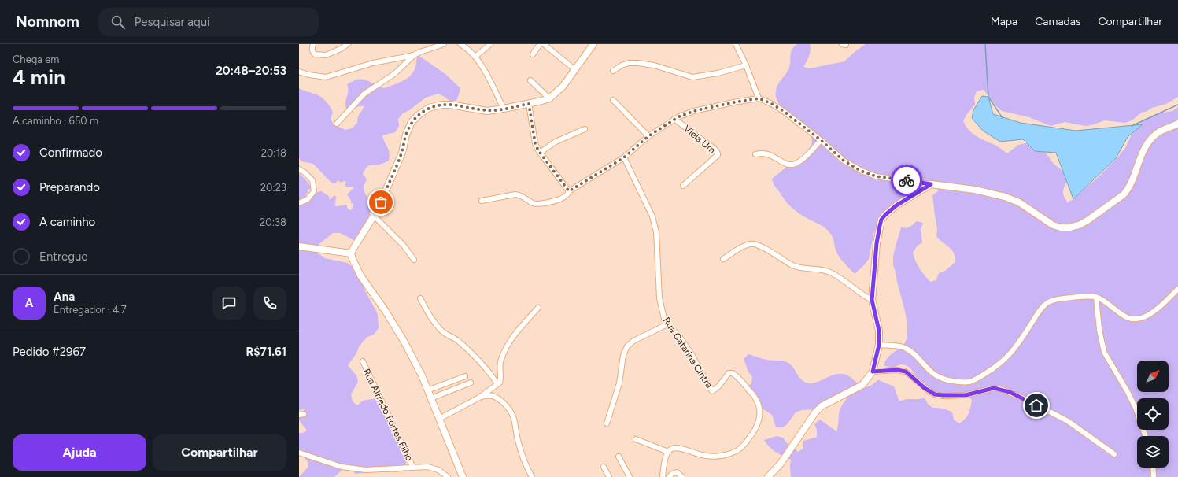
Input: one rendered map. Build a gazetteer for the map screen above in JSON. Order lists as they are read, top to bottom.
{
  "streets": {
    "street": ["Viela Um", "Rua Catarina Cintra", "Rua Alfredo Fortes Filho"]
  },
  "north": "top right",
  "page": {
    "header": "Nomnom",
    "search": "Pesquisar aqui",
    "nav": ["Mapa", "Camadas", "Compartilhar"],
    "heading": ["4 min", "Chega em", "20:48–20:53"],
    "panel": [
      "Ana",
      "Entregador · 4.7",
      "Pedido #2967",
      "R$71.61"
    ],
    "bar": "A caminho · 650 m",
    "list": [
      ["Confirmado", "20:18"],
      ["Preparando", "20:23"],
      ["A caminho", "20:38"],
      "Entregue"
    ],
    "round": "A",
    "buttons": ["Ajuda", "Compartilhar"]
  }
}
